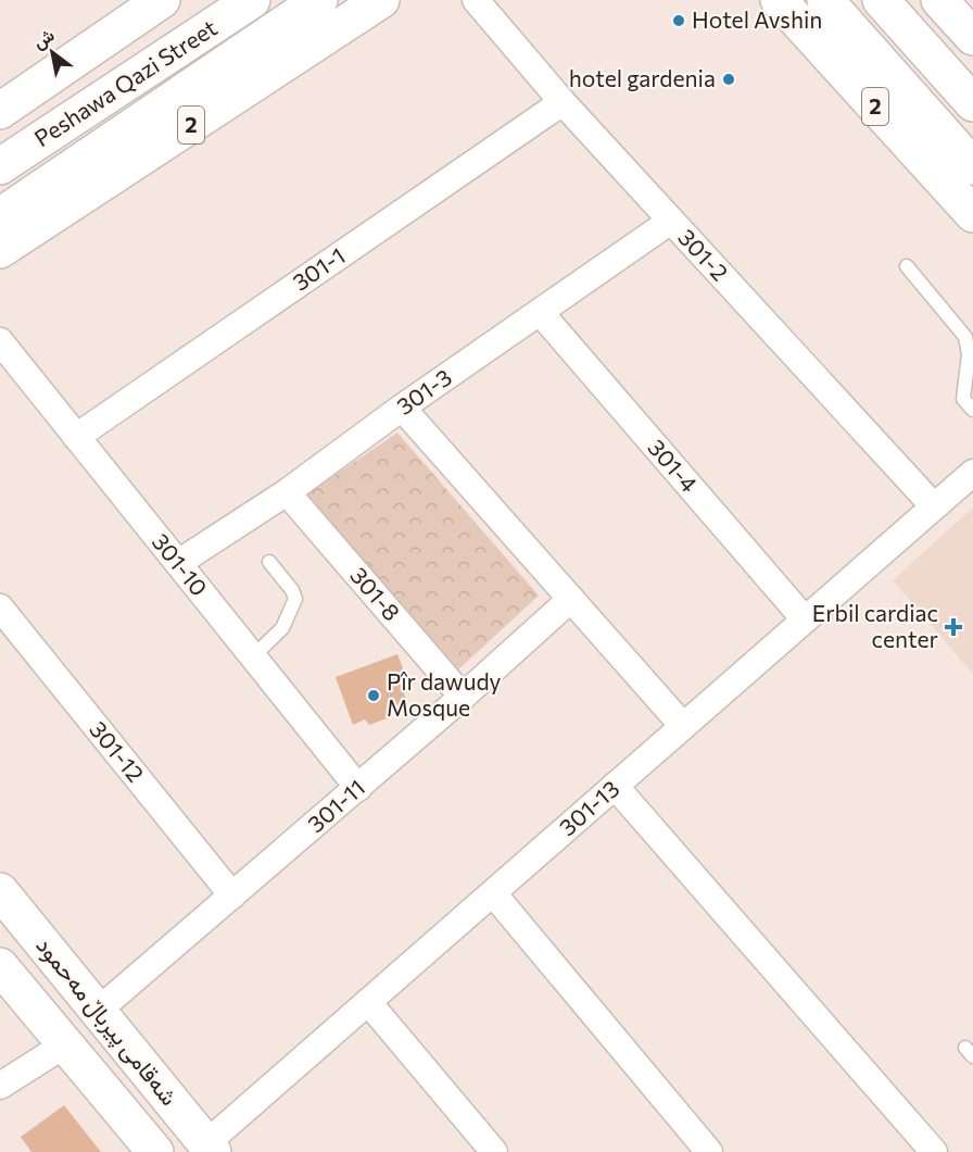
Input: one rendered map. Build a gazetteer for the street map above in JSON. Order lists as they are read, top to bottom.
{
  "streets": {
    "main road": ["Peshawa Qazi Street", "2", "شەقامی پیرباڵ مەحمود"],
    "street": [
      "301-2",
      "301-1",
      "301-3",
      "301-4",
      "301-10",
      "301-8",
      "301-12",
      "301-11",
      "301-13"
    ]
  },
  "crossings": [
    ["301-2", "301-1"],
    ["301-2", "301-3"],
    ["301-2", "301-13"],
    ["301-1", "301-10"],
    ["301-3", "301-4"],
    ["301-3", "301-10"],
    ["301-3", "301-8"],
    ["301-4", "301-13"],
    ["301-10", "301-11"],
    ["301-8", "301-11"],
    ["301-12", "301-11"],
    ["301-11", "شەقامی پیرباڵ مەحمود"],
    ["301-13", "شەقامی پیرباڵ مەحمود"]
  ],
  "places": {
    "other": ["Hotel Avshin", "hotel gardenia", "Pîr dawudy Mosque"],
    "health": ["Erbil cardiac center"]
  },
  "north": "top left"
}
